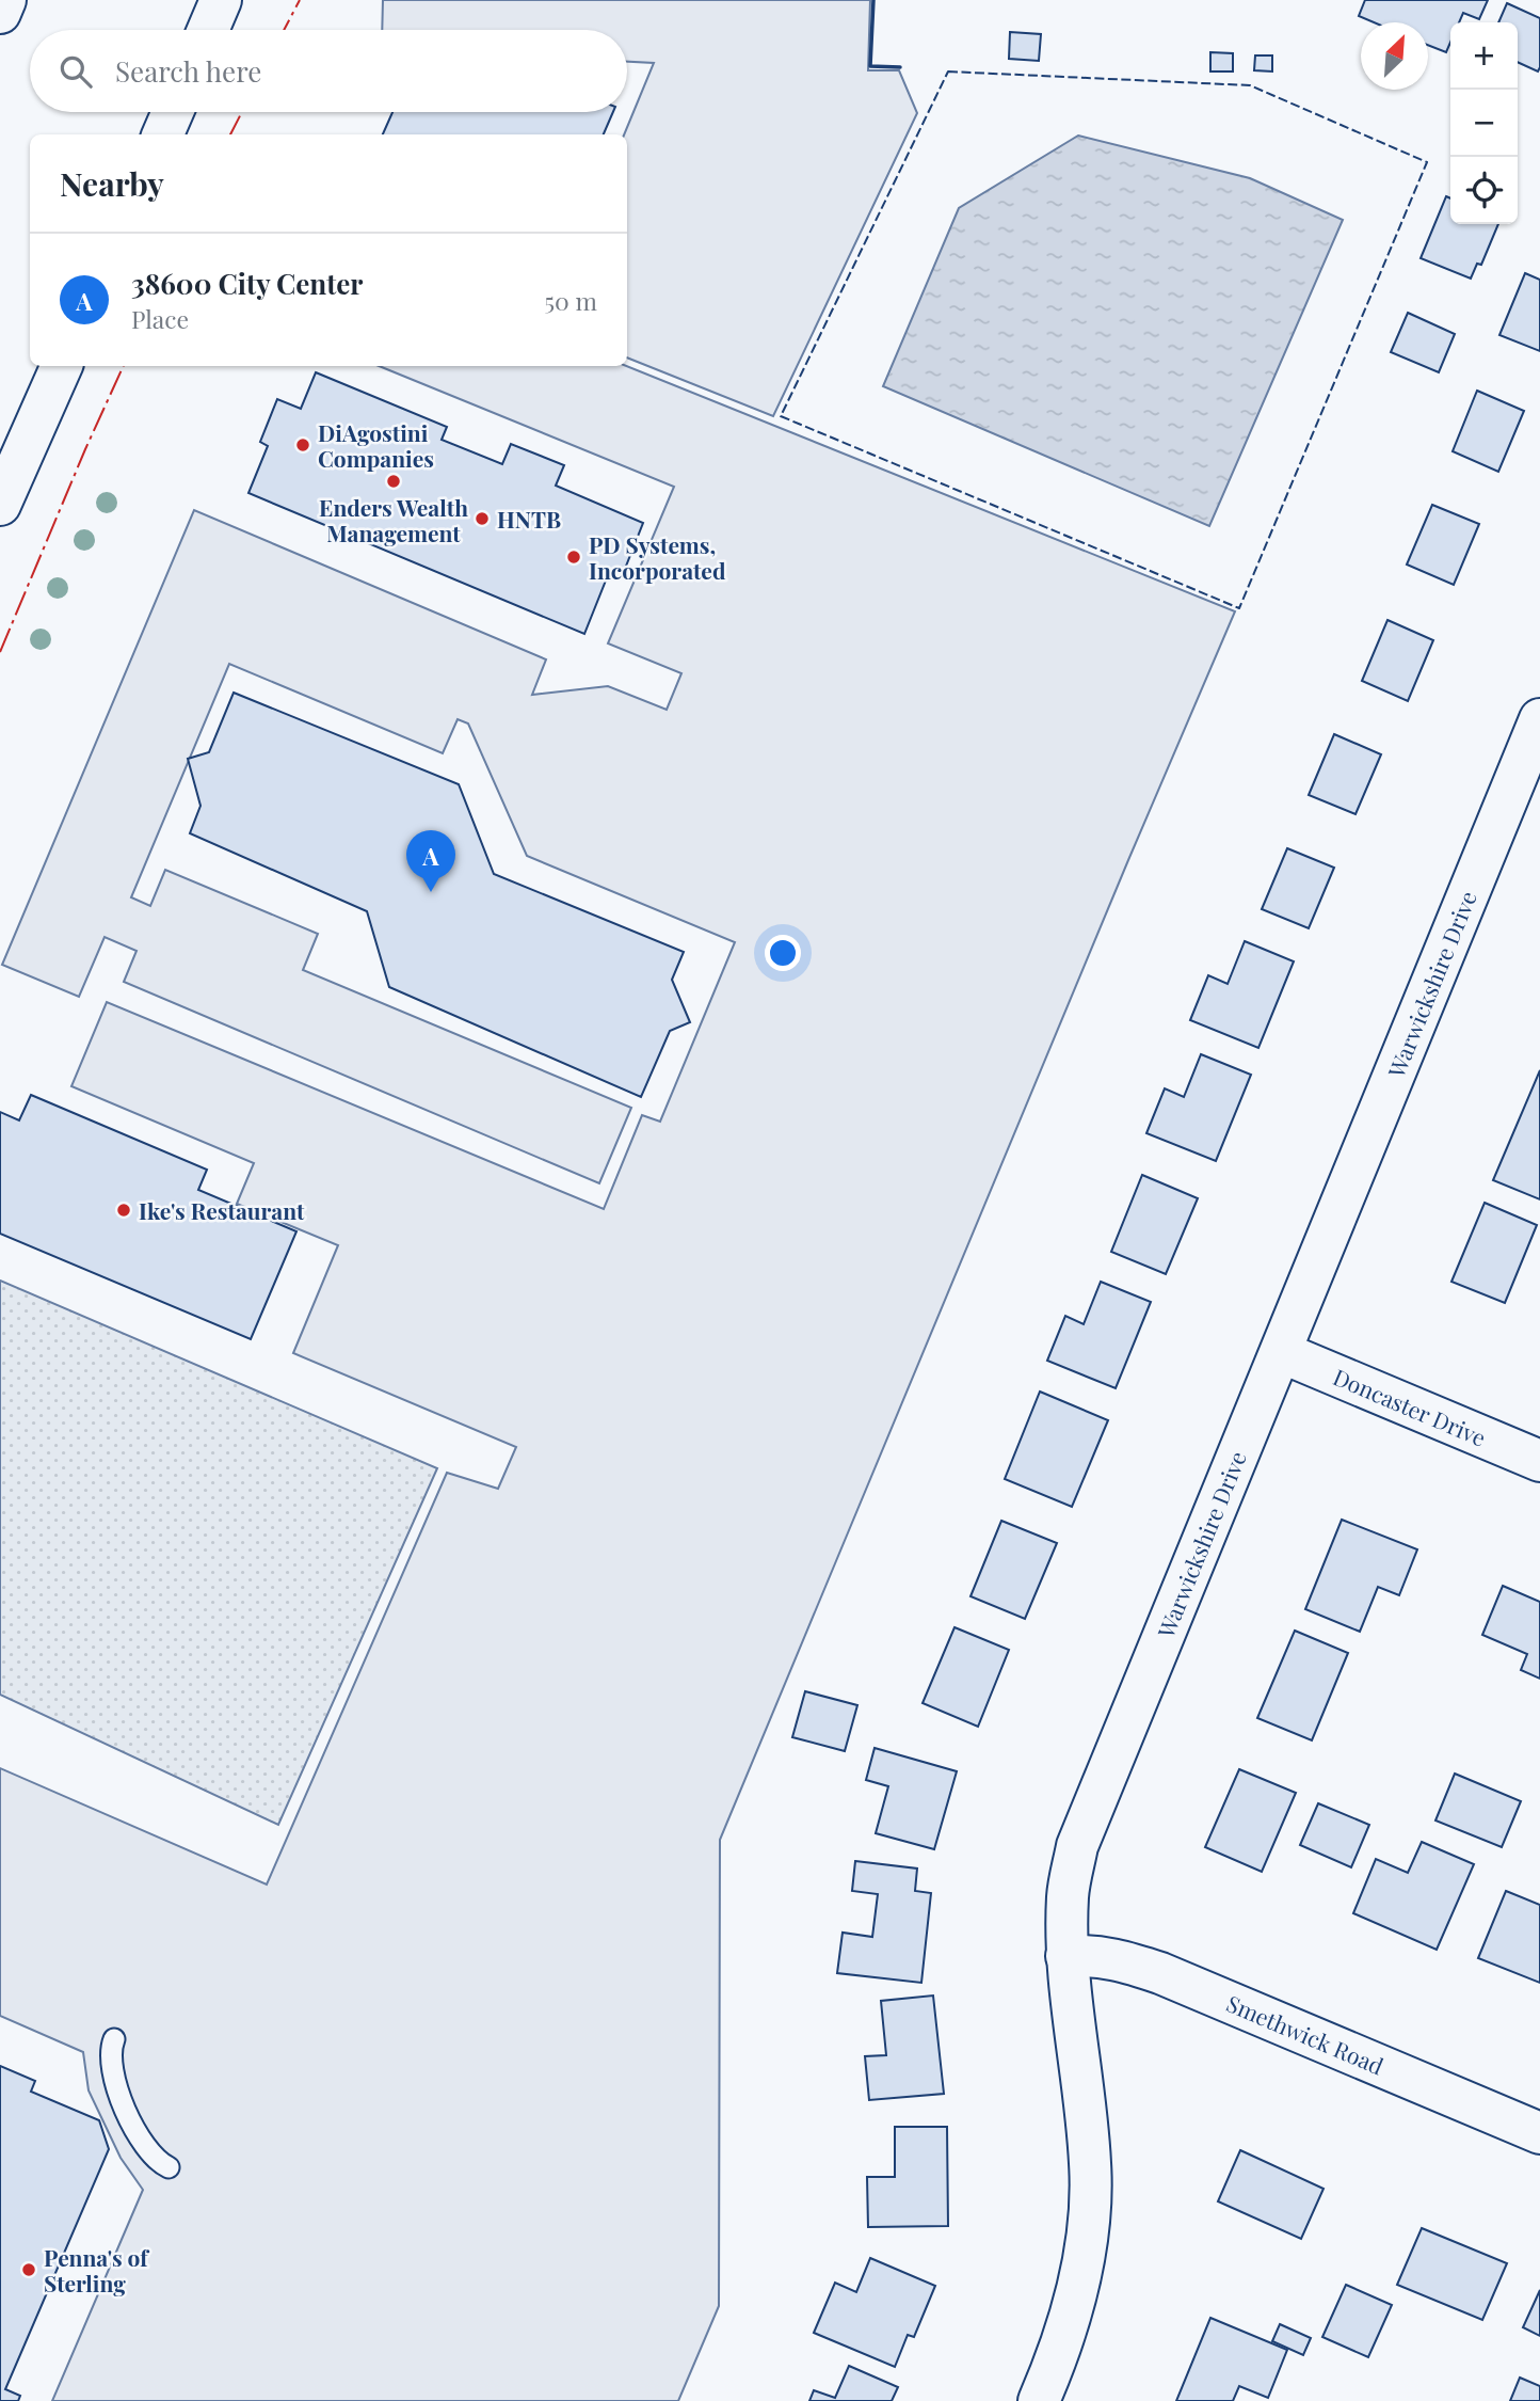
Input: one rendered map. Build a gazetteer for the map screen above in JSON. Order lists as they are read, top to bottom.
{
  "streets": {
    "street": ["Warwickshire Drive", "Doncaster Drive", "Smethwick Road"]
  },
  "crossings": [
    ["Warwickshire Drive", "Doncaster Drive"],
    ["Warwickshire Drive", "Smethwick Road"]
  ],
  "places": [
    "DiAgostini Companies",
    "Enders Wealth Management",
    "HNTB",
    "PD Systems, Incorporated",
    "Ike's Restaurant",
    "Penna's of Sterling"
  ],
  "north": "top right",
  "page": {
    "map_buttons": ["+", "−"],
    "search": "Search here",
    "heading": "Nearby",
    "list": [
      {
        "mark": "A",
        "name": "38600 City Center",
        "note": "Place",
        "value": "50 m"
      }
    ],
    "pins": "A"
  }
}
